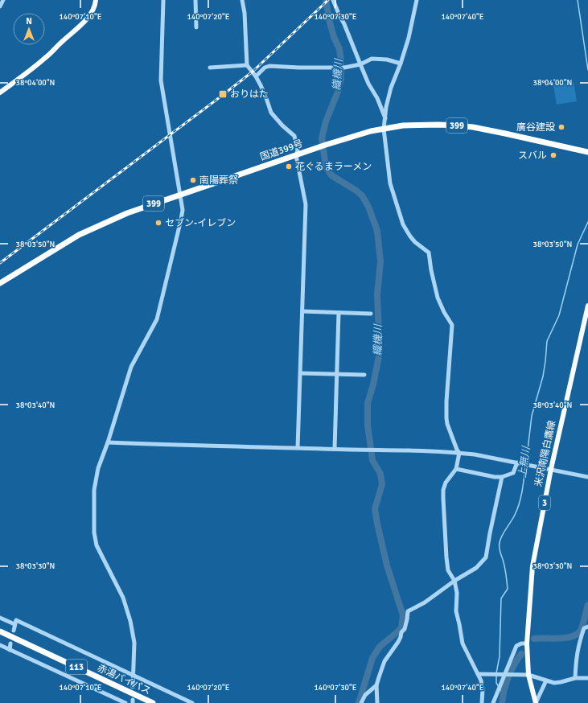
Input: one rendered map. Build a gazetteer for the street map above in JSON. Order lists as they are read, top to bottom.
{
  "streets": {
    "highway": [
      "399",
      "国道399号",
      "113",
      "赤湯バイパス"
    ],
    "main road": ["米沢南陽白鷹線", "3"]
  },
  "water": ["織機川", "上無川"],
  "places": {
    "transit": ["おりはた"],
    "other": [
      "廣谷建設",
      "スバル",
      "花ぐるまラーメン",
      "南陽葬祭",
      "セブン-イレブン"
    ]
  },
  "north": "top",
  "coordinates": [
    "140°07'10\"E",
    "140°07'20\"E",
    "140°07'30\"E",
    "140°07'40\"E",
    "38°04'00\"N",
    "38°03'50\"N",
    "38°03'40\"N",
    "38°03'30\"N"
  ]
}
